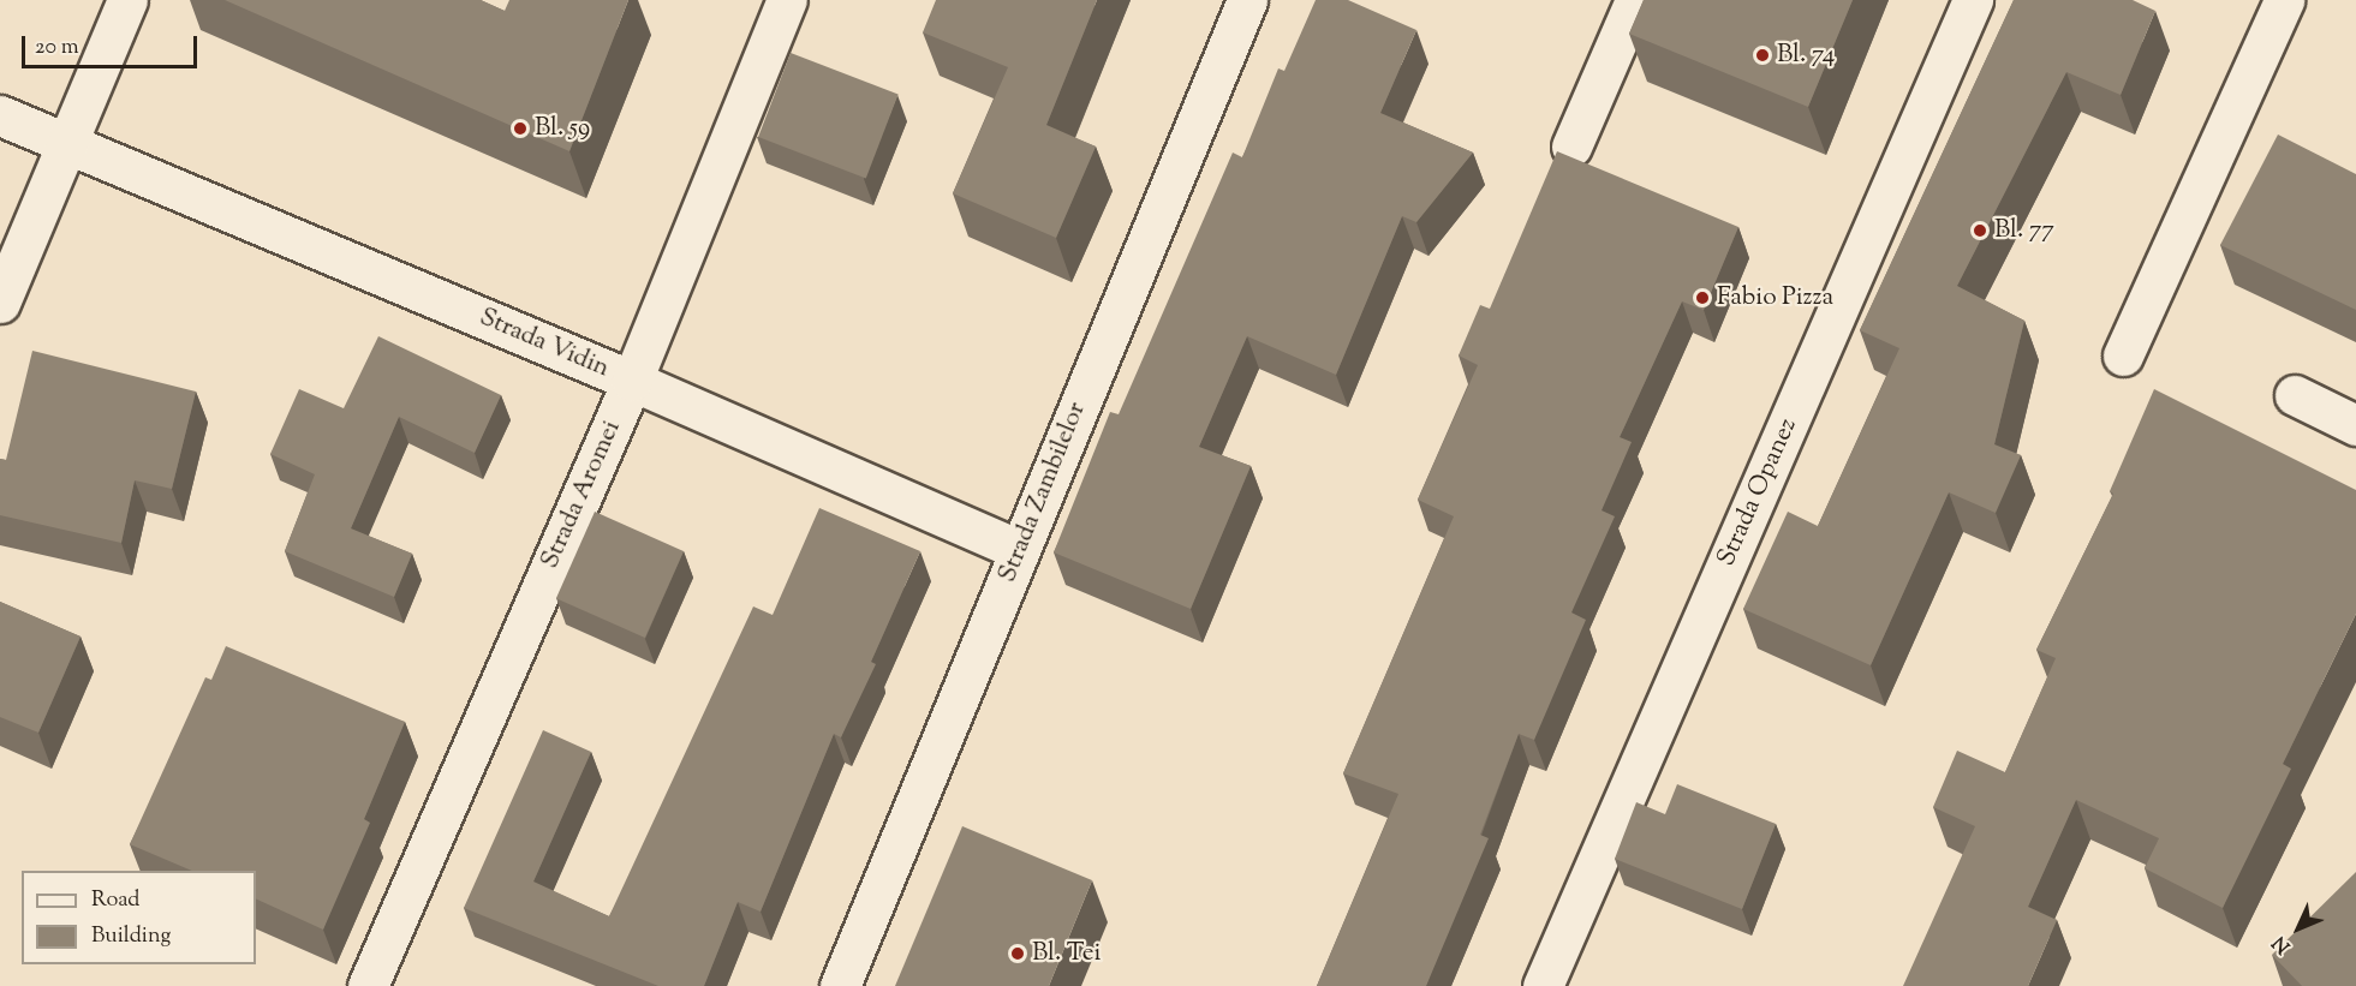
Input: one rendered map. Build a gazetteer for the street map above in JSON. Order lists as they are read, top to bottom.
{
  "streets": {
    "street": [
      "Strada Vidin",
      "Strada Zambilelor",
      "Strada Opanez",
      "Strada Aromei"
    ]
  },
  "crossings": [
    ["Strada Vidin", "Strada Zambilelor"],
    ["Strada Vidin", "Strada Aromei"]
  ],
  "places": [
    "Bl. 74",
    "Bl. 59",
    "Bl. 77",
    "Fabio Pizza",
    "Bl. Tei"
  ],
  "legend": ["Road", "Building"],
  "scale_bar": "20 m",
  "north": "bottom left"
}
